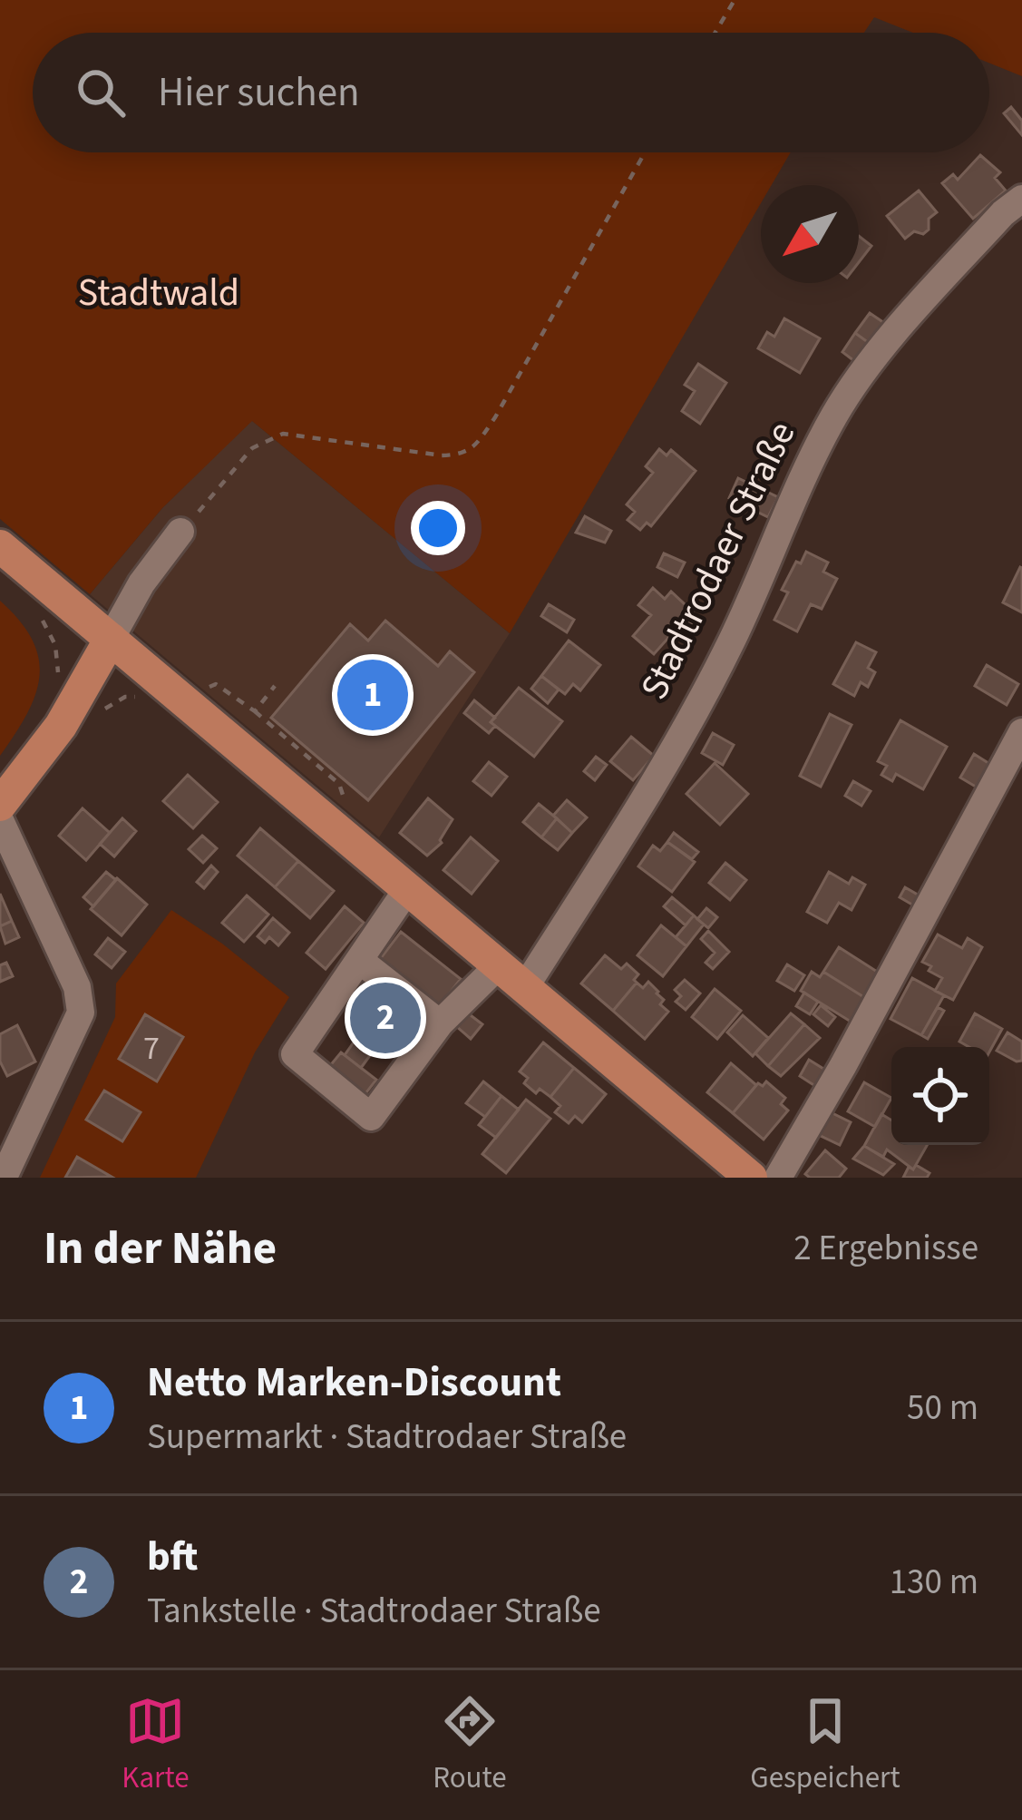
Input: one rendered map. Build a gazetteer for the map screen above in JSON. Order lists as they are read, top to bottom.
{
  "streets": {
    "street": ["Stadtrodaer Straße"]
  },
  "parks": ["Stadtwald"],
  "house_numbers": ["7"],
  "north": "bottom left",
  "page": {
    "search": "Hier suchen",
    "pins": ["1", "2"],
    "heading": ["In der Nähe", "2 Ergebnisse"],
    "list": [
      {
        "mark": "1",
        "name": "Netto Marken-Discount",
        "note": "Supermarkt · Stadtrodaer Straße",
        "value": "50 m"
      },
      {
        "mark": "2",
        "name": "bft",
        "note": "Tankstelle · Stadtrodaer Straße",
        "value": "130 m"
      }
    ],
    "nav": ["Karte", "Route", "Gespeichert"]
  }
}
